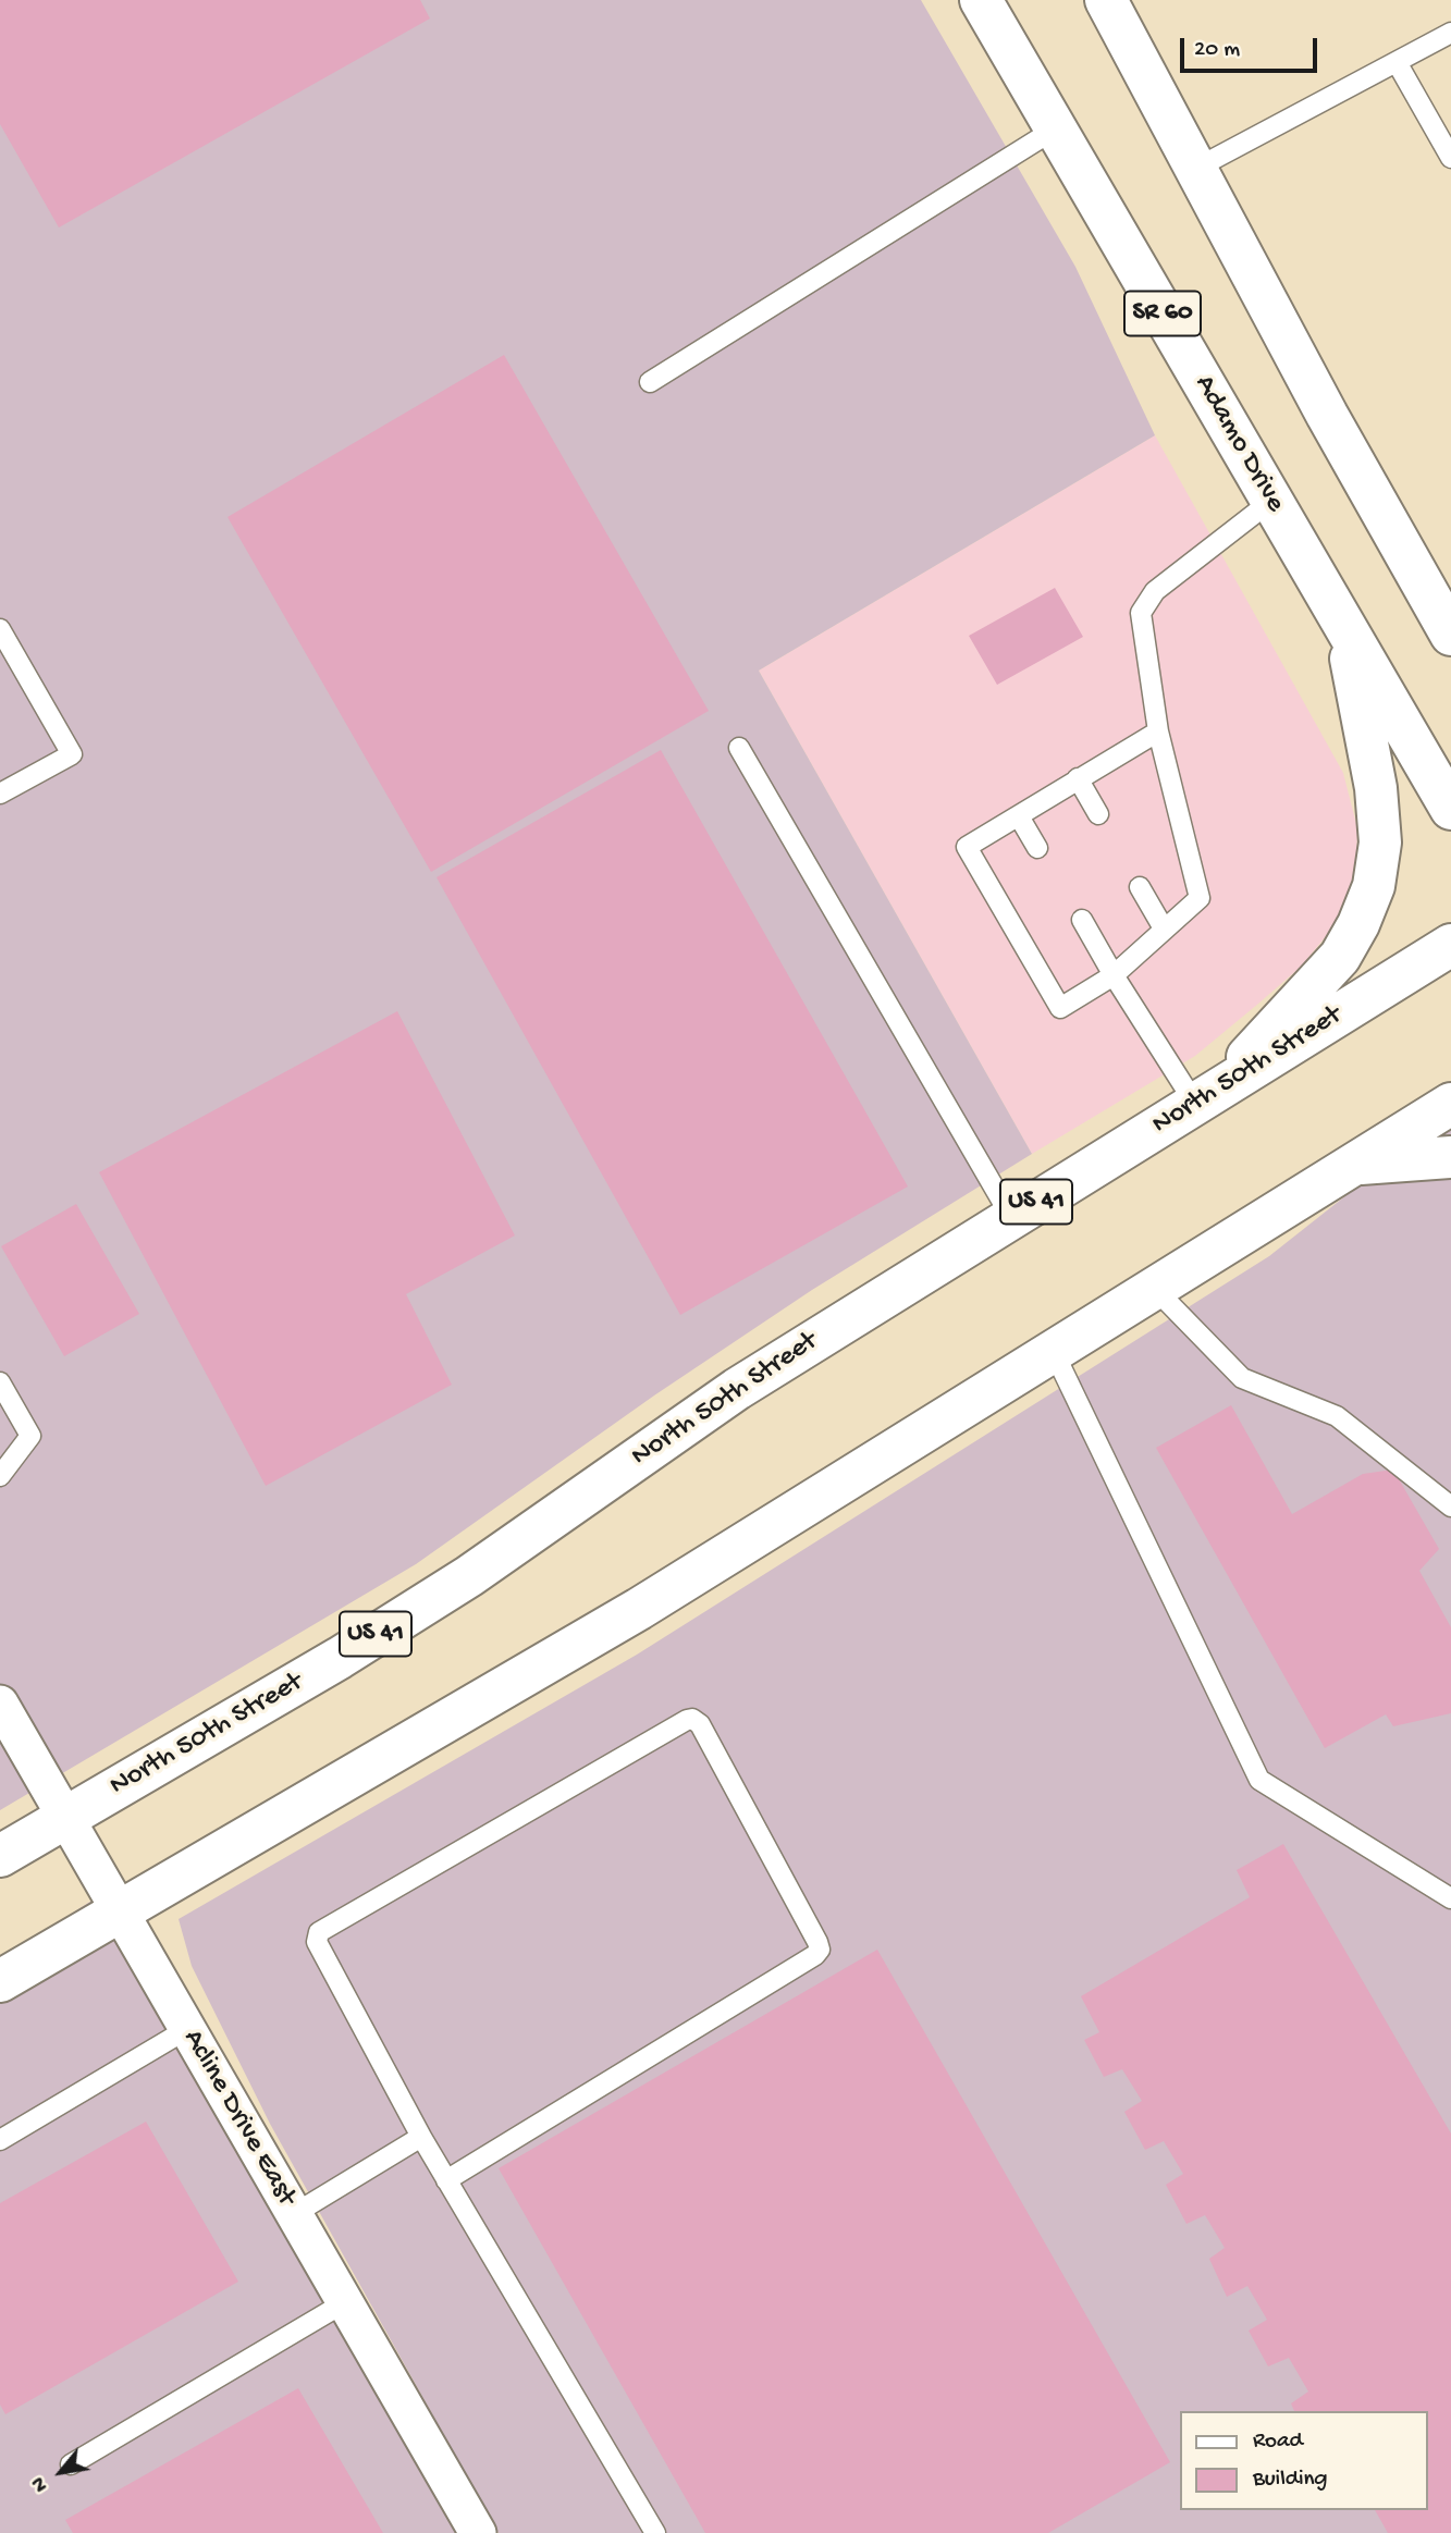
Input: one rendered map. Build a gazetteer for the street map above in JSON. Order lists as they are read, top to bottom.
{
  "streets": {
    "main road": [
      "SR 60",
      "Adamo Drive",
      "North 50th Street",
      "US 41"
    ],
    "street": ["Acline Drive East"]
  },
  "crossings": [
    ["North 50th Street", "Acline Drive East"]
  ],
  "legend": ["Road", "Building"],
  "scale_bar": "20 m",
  "north": "bottom left"
}
